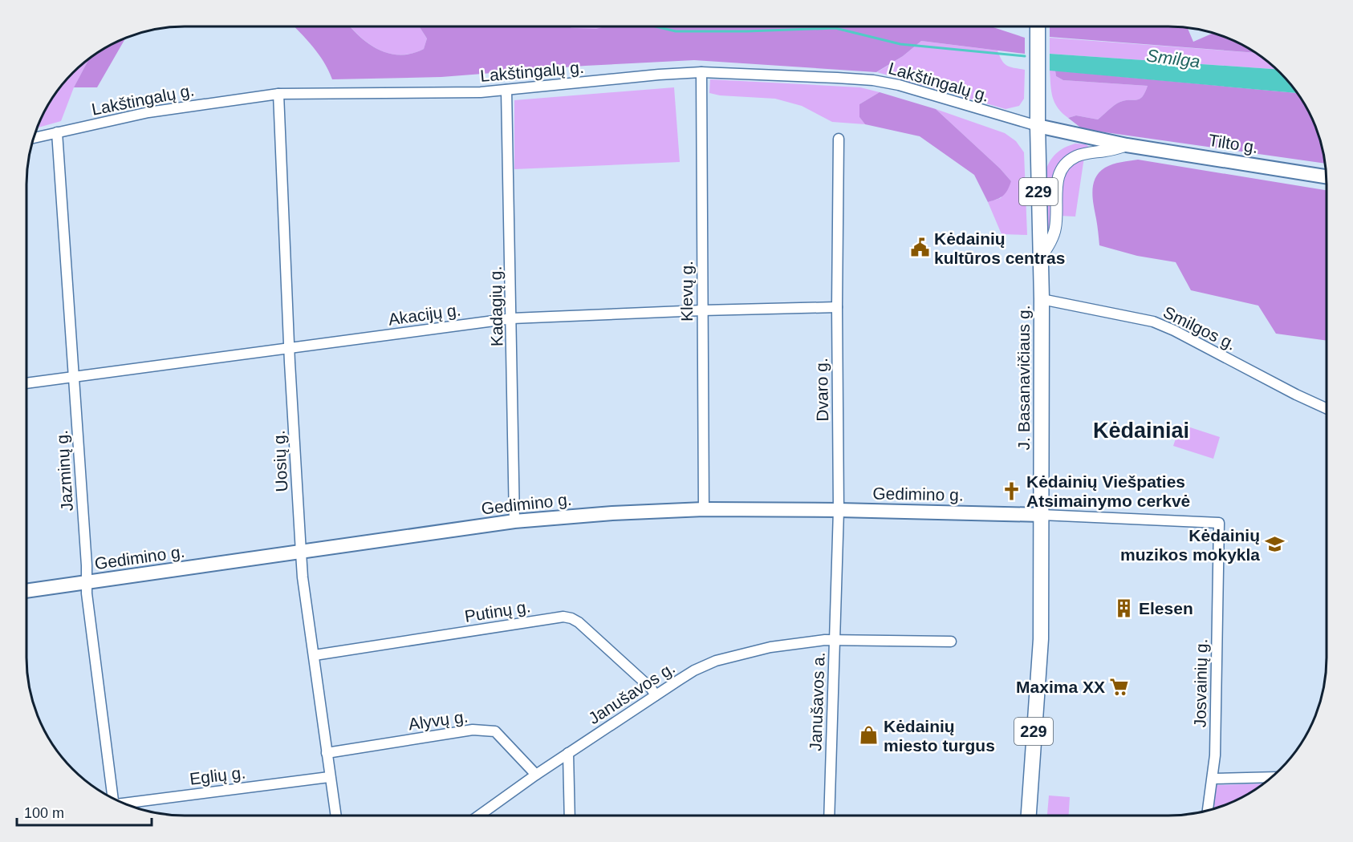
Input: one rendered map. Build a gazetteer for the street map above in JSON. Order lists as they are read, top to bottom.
{
  "streets": {
    "main road": [
      "Tilto g.",
      "229",
      "J. Basanavičiaus g.",
      "Gedimino g."
    ],
    "street": [
      "Lakštingalų g.",
      "Klevų g.",
      "Kadagių g.",
      "Akacijų g.",
      "Smilgos g.",
      "Dvaro g.",
      "Uosių g.",
      "Jazminų g.",
      "Putinų g.",
      "Josvainių g.",
      "Janušavos g.",
      "Janušavos a.",
      "Alyvų g.",
      "Eglių g."
    ]
  },
  "crossings": [
    ["Lakštingalų g.", "Tilto g."],
    ["Lakštingalų g.", "Klevų g."],
    ["Lakštingalų g.", "Kadagių g."],
    ["Lakštingalų g.", "J. Basanavičiaus g."],
    ["Lakštingalų g.", "Uosių g."],
    ["Lakštingalų g.", "Jazminų g."],
    ["Tilto g.", "J. Basanavičiaus g."],
    ["Klevų g.", "Akacijų g."],
    ["Klevų g.", "Gedimino g."],
    ["Kadagių g.", "Akacijų g."],
    ["Kadagių g.", "Gedimino g."],
    ["Akacijų g.", "Dvaro g."],
    ["Akacijų g.", "Uosių g."],
    ["Akacijų g.", "Jazminų g."],
    ["Smilgos g.", "J. Basanavičiaus g."],
    ["J. Basanavičiaus g.", "Gedimino g."],
    ["J. Basanavičiaus g.", "Josvainių g."],
    ["Dvaro g.", "Gedimino g."],
    ["Dvaro g.", "Janušavos g."],
    ["Dvaro g.", "Janušavos a."],
    ["Uosių g.", "Gedimino g."],
    ["Uosių g.", "Putinų g."],
    ["Uosių g.", "Alyvų g."],
    ["Uosių g.", "Eglių g."],
    ["Jazminų g.", "Gedimino g."],
    ["Gedimino g.", "Josvainių g."],
    ["Putinų g.", "Janušavos g."],
    ["Janušavos g.", "Janušavos a."],
    ["Janušavos g.", "Alyvų g."]
  ],
  "districts": ["Kėdainiai"],
  "water": ["Smilga"],
  "places": {
    "public building": ["Kėdainių kultūros centras"],
    "church": ["Kėdainių Viešpaties Atsimainymo cerkvė"],
    "school or university": ["Kėdainių muzikos mokykla"],
    "building": ["Elesen"],
    "supermarket": ["Maxima XX"],
    "shop": ["Kėdainių miesto turgus"]
  },
  "scale_bar": "100 m"
}
